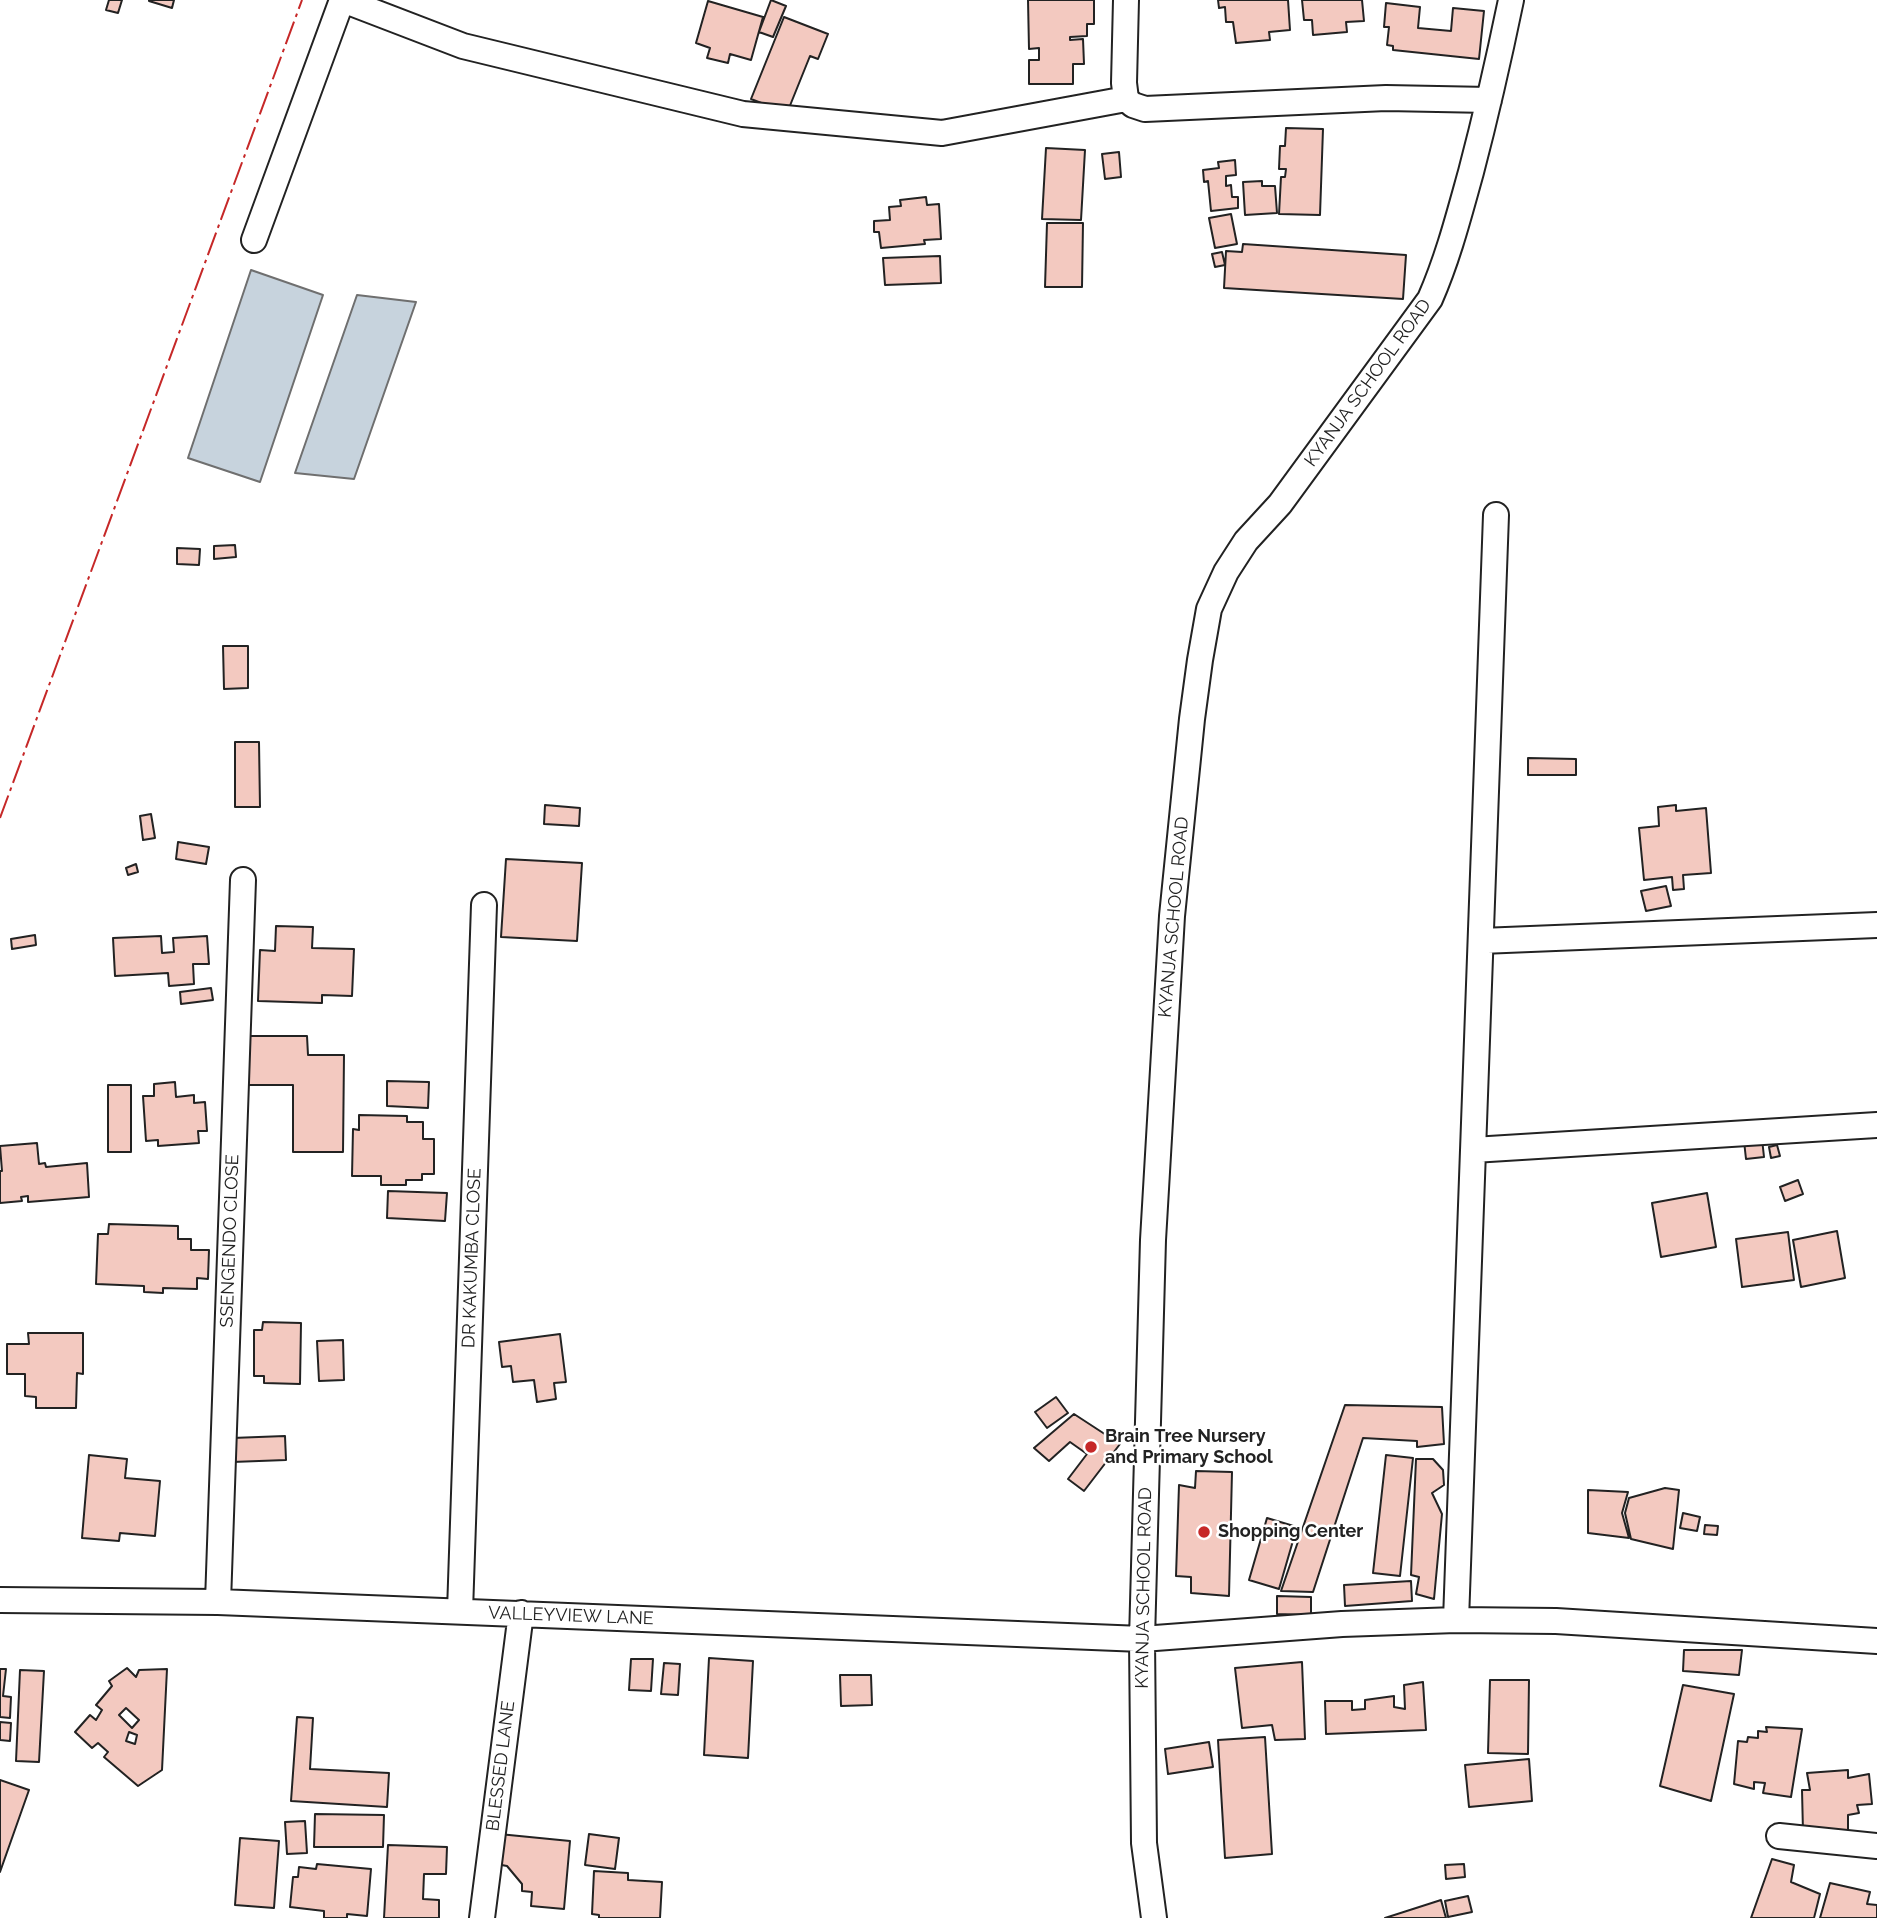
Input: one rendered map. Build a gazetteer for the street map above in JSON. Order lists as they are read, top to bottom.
{
  "streets": {
    "street": [
      "KYANJA SCHOOL ROAD",
      "SSENGENDO CLOSE",
      "DR KAKUMBA CLOSE",
      "VALLEYVIEW LANE",
      "BLESSED LANE"
    ]
  },
  "crossings": [
    ["KYANJA SCHOOL ROAD", "VALLEYVIEW LANE"],
    ["SSENGENDO CLOSE", "VALLEYVIEW LANE"],
    ["DR KAKUMBA CLOSE", "VALLEYVIEW LANE"],
    ["VALLEYVIEW LANE", "BLESSED LANE"]
  ],
  "places": ["Brain Tree Nursery and Primary School", "Shopping Center"]
}
